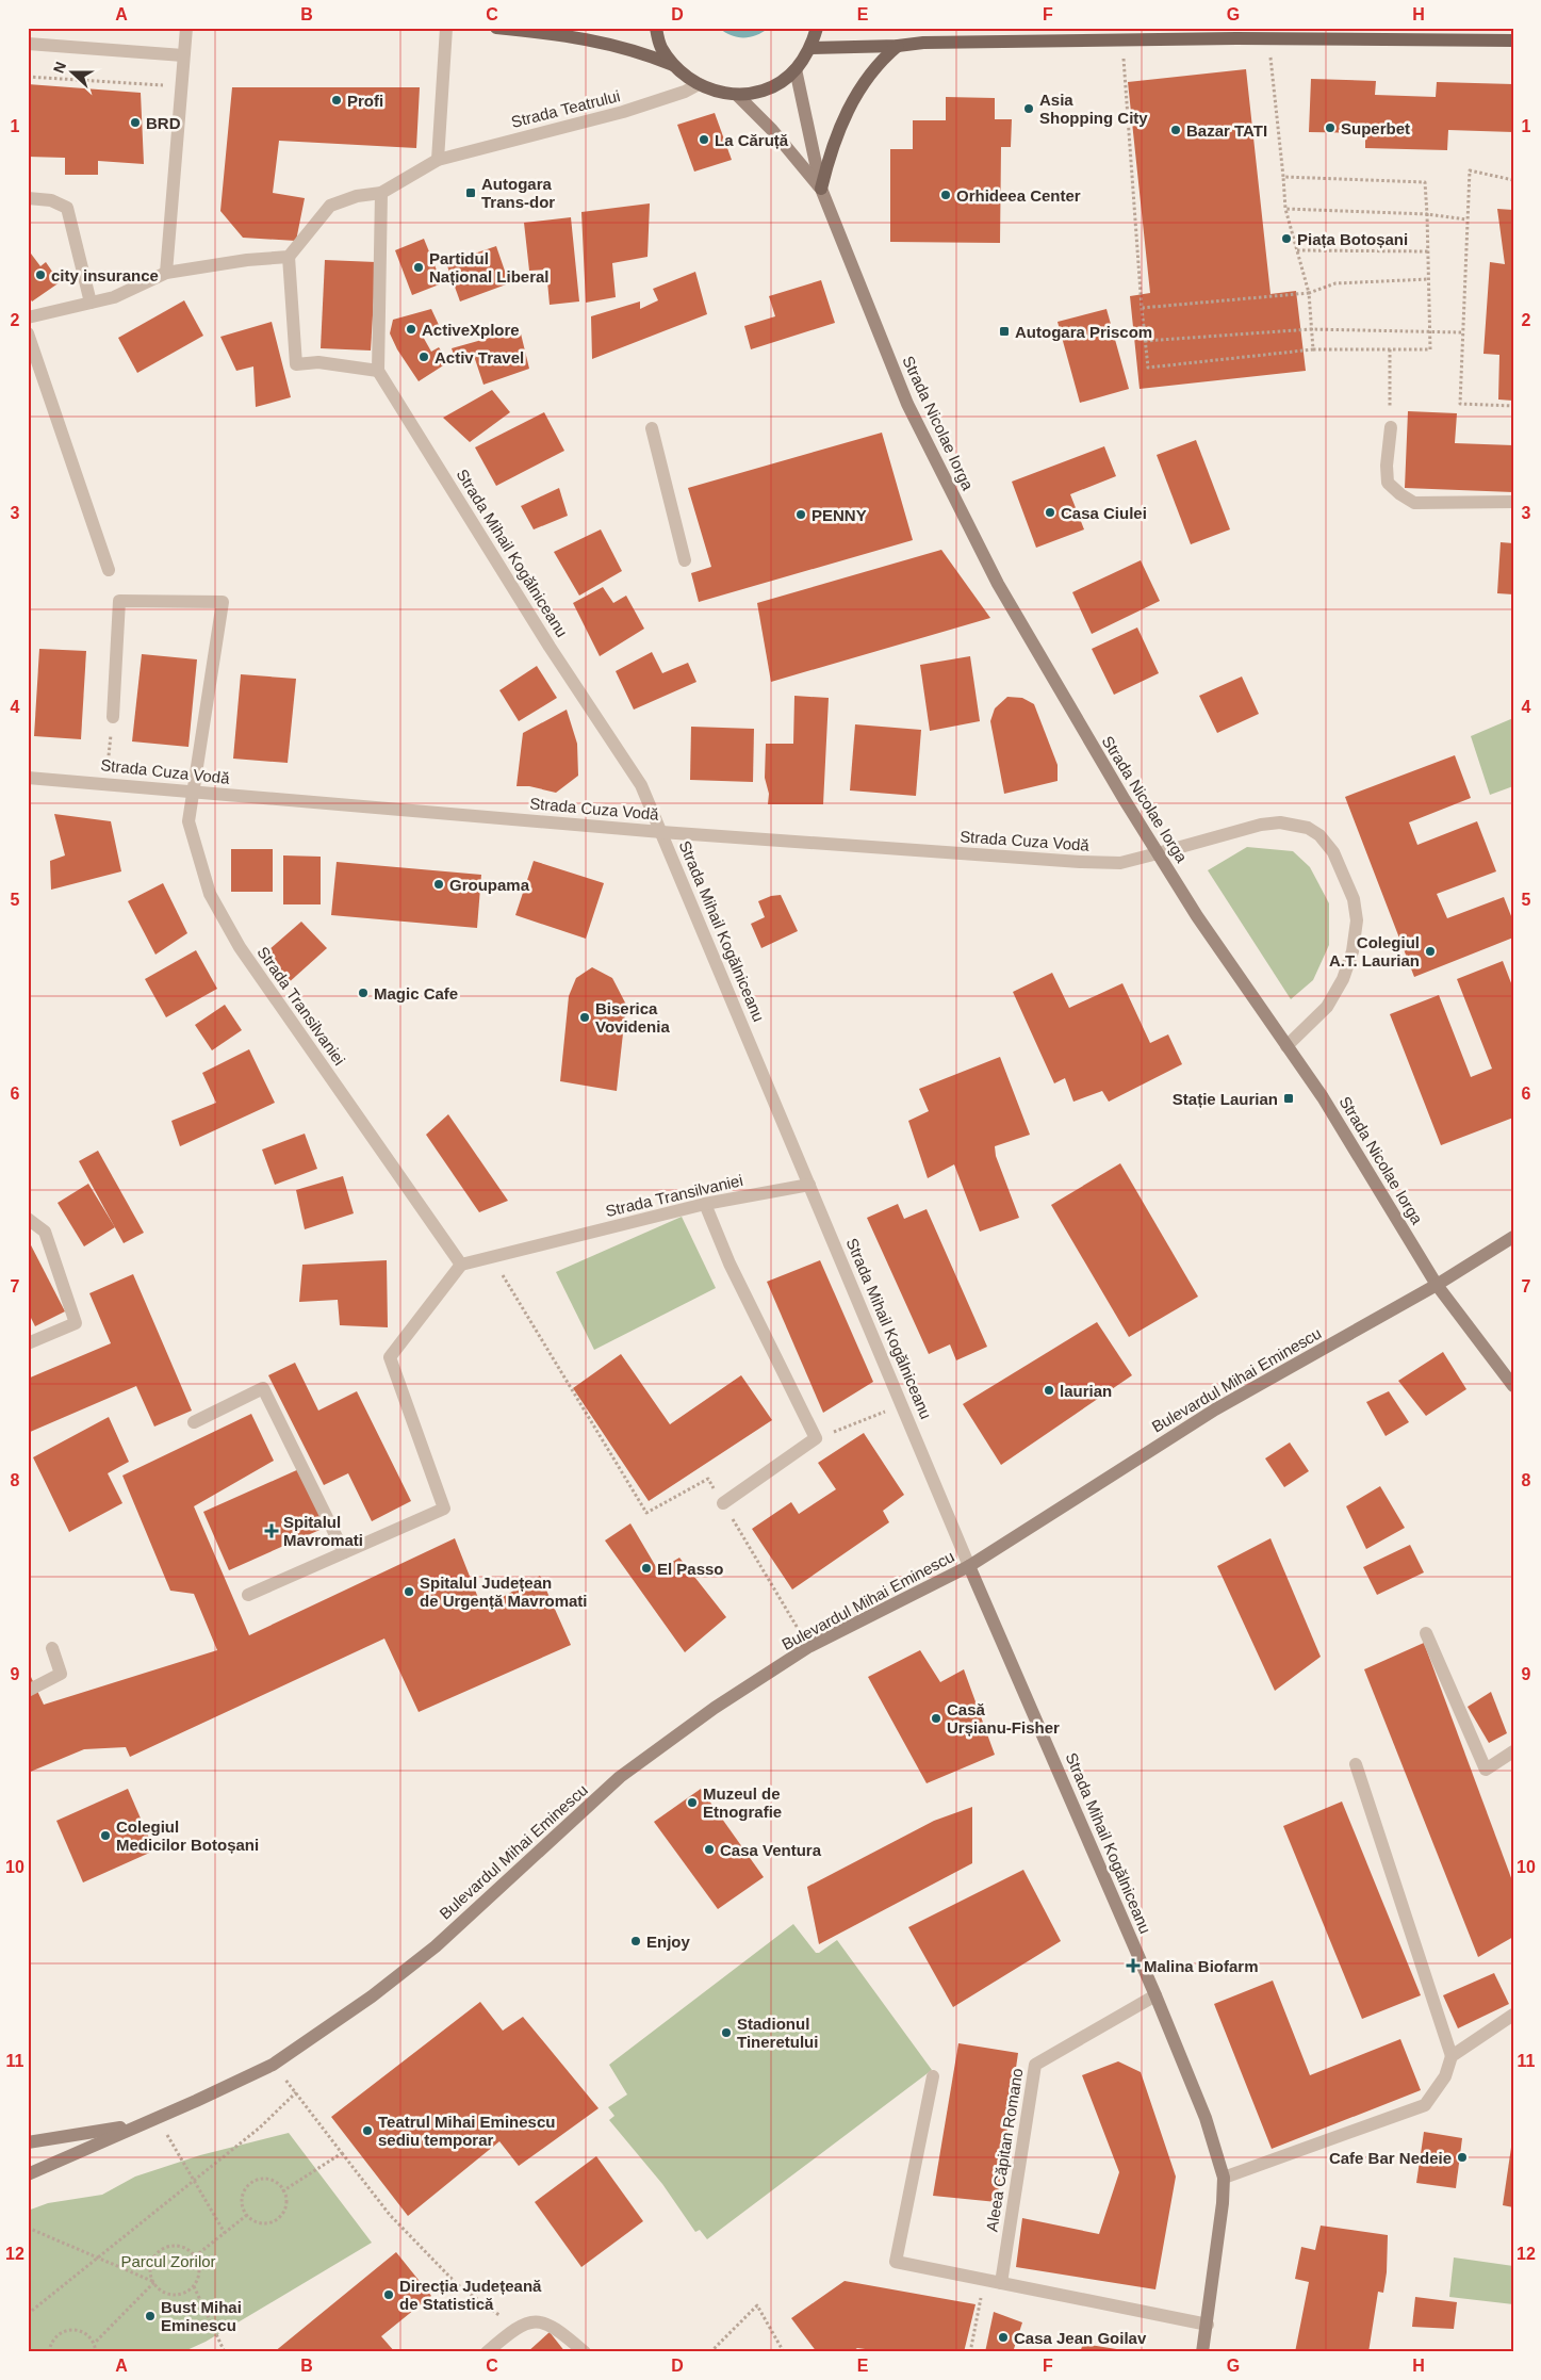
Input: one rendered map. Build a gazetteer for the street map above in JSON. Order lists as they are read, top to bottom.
{
  "streets": {
    "main road": ["Strada Nicolae Iorga", "Strada Mihail Kogălniceanu", "Bulevardul Mihai Eminescu"],
    "street": [
      "Strada Teatrului",
      "Strada Cuza Vodă",
      "Strada Transilvaniei",
      "Aleea Căpitan Romano"
    ]
  },
  "crossings": [
    ["Strada Nicolae Iorga", "Strada Cuza Vodă"],
    ["Strada Nicolae Iorga", "Bulevardul Mihai Eminescu"],
    ["Strada Mihail Kogălniceanu", "Strada Cuza Vodă"],
    ["Strada Mihail Kogălniceanu", "Strada Transilvaniei"],
    ["Strada Mihail Kogălniceanu", "Bulevardul Mihai Eminescu"],
    ["Strada Mihail Kogălniceanu", "Aleea Căpitan Romano"],
    ["Strada Cuza Vodă", "Strada Transilvaniei"]
  ],
  "parks": ["Parcul Zorilor"],
  "places": {
    "other": [
      "Profi",
      "Asia Shopping City",
      "BRD",
      "Superbet",
      "Bazar TATI",
      "La Căruță",
      "Orhideea Center",
      "Piața Botoșani",
      "Partidul Național Liberal",
      "city insurance",
      "ActiveXplore",
      "Activ Travel",
      "Casa Ciulei",
      "PENNY",
      "Groupama",
      "Colegiul A.T. Laurian",
      "Magic Cafe",
      "Biserica Vovidenia",
      "laurian",
      "El Passo",
      "Spitalul Județean de Urgență Mavromati",
      "Casă Urșianu-Fisher",
      "Muzeul de Etnografie",
      "Colegiul Medicilor Botoșani",
      "Casa Ventura",
      "Enjoy",
      "Stadionul Tineretului",
      "Teatrul Mihai Eminescu sediu temporar",
      "Cafe Bar Nedeie",
      "Direcția Județeană de Statistică",
      "Bust Mihai Eminescu",
      "Casa Jean Goilav"
    ],
    "transit": ["Autogara Trans-dor", "Autogara Priscom", "Stație Laurian"],
    "health": ["Spitalul Mavromati", "Malina Biofarm"]
  },
  "north": "left",
  "grid": {
    "columns": [
      "A",
      "B",
      "C",
      "D",
      "E",
      "F",
      "G",
      "H"
    ],
    "rows": [
      "1",
      "2",
      "3",
      "4",
      "5",
      "6",
      "7",
      "8",
      "9",
      "10",
      "11",
      "12"
    ]
  }
}
